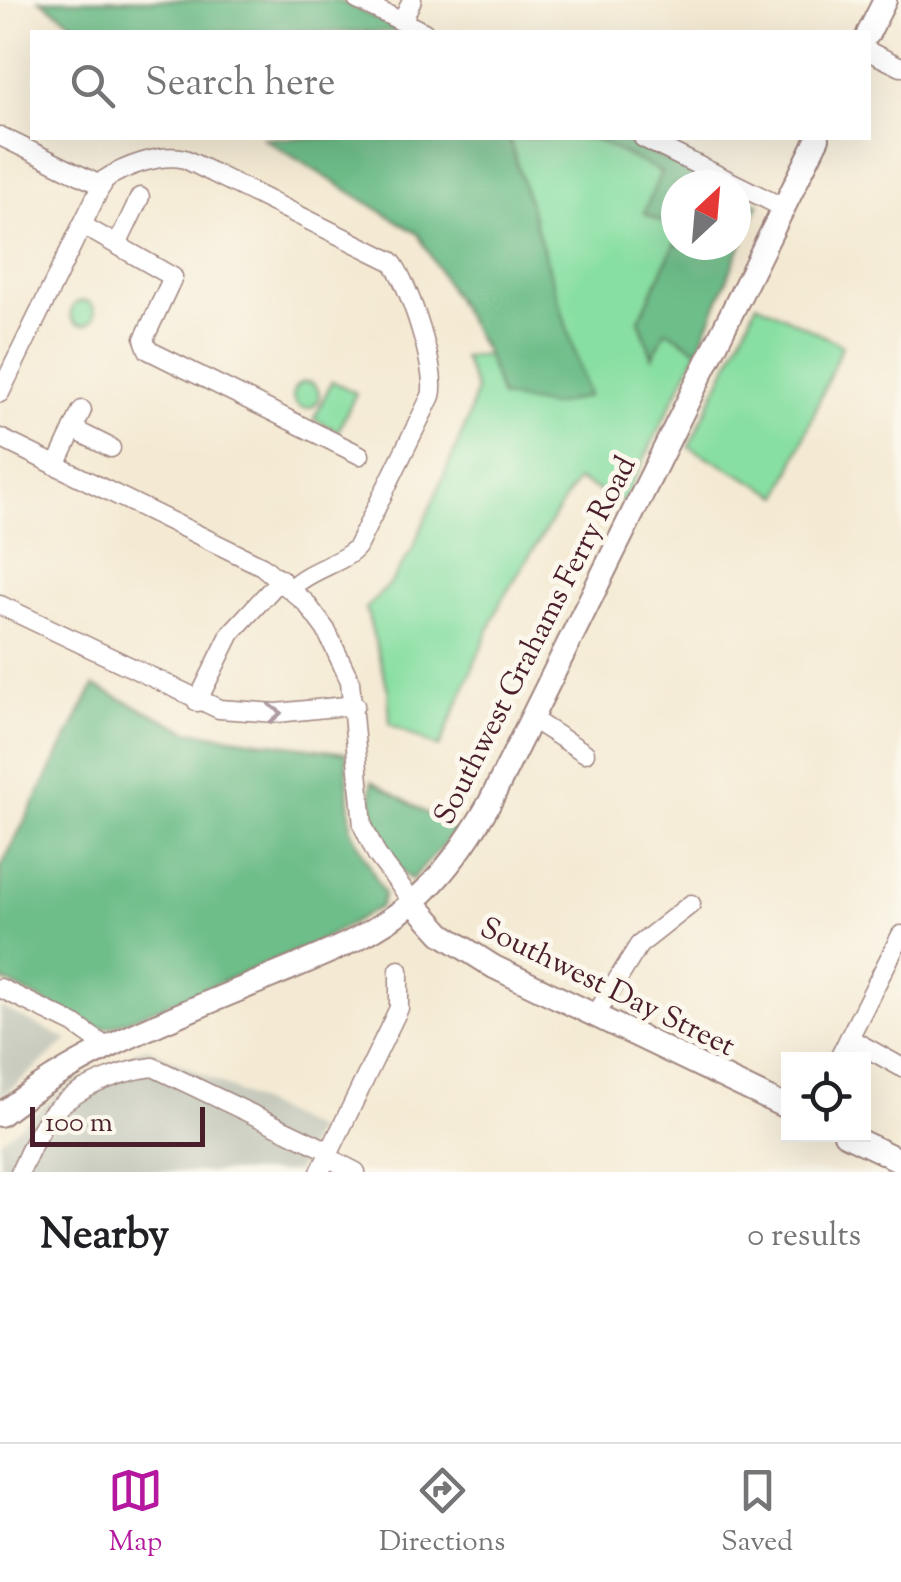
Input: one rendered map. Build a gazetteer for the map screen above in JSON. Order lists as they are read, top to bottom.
{
  "streets": {
    "main road": ["Southwest Grahams Ferry Road", "Southwest Day Street"]
  },
  "crossings": [
    ["Southwest Grahams Ferry Road", "Southwest Day Street"]
  ],
  "scale_bar": "100 m",
  "north": "top right",
  "page": {
    "search": "Search here",
    "scale": "100 m",
    "heading": ["Nearby", "0 results"],
    "nav": ["Map", "Directions", "Saved"]
  }
}
